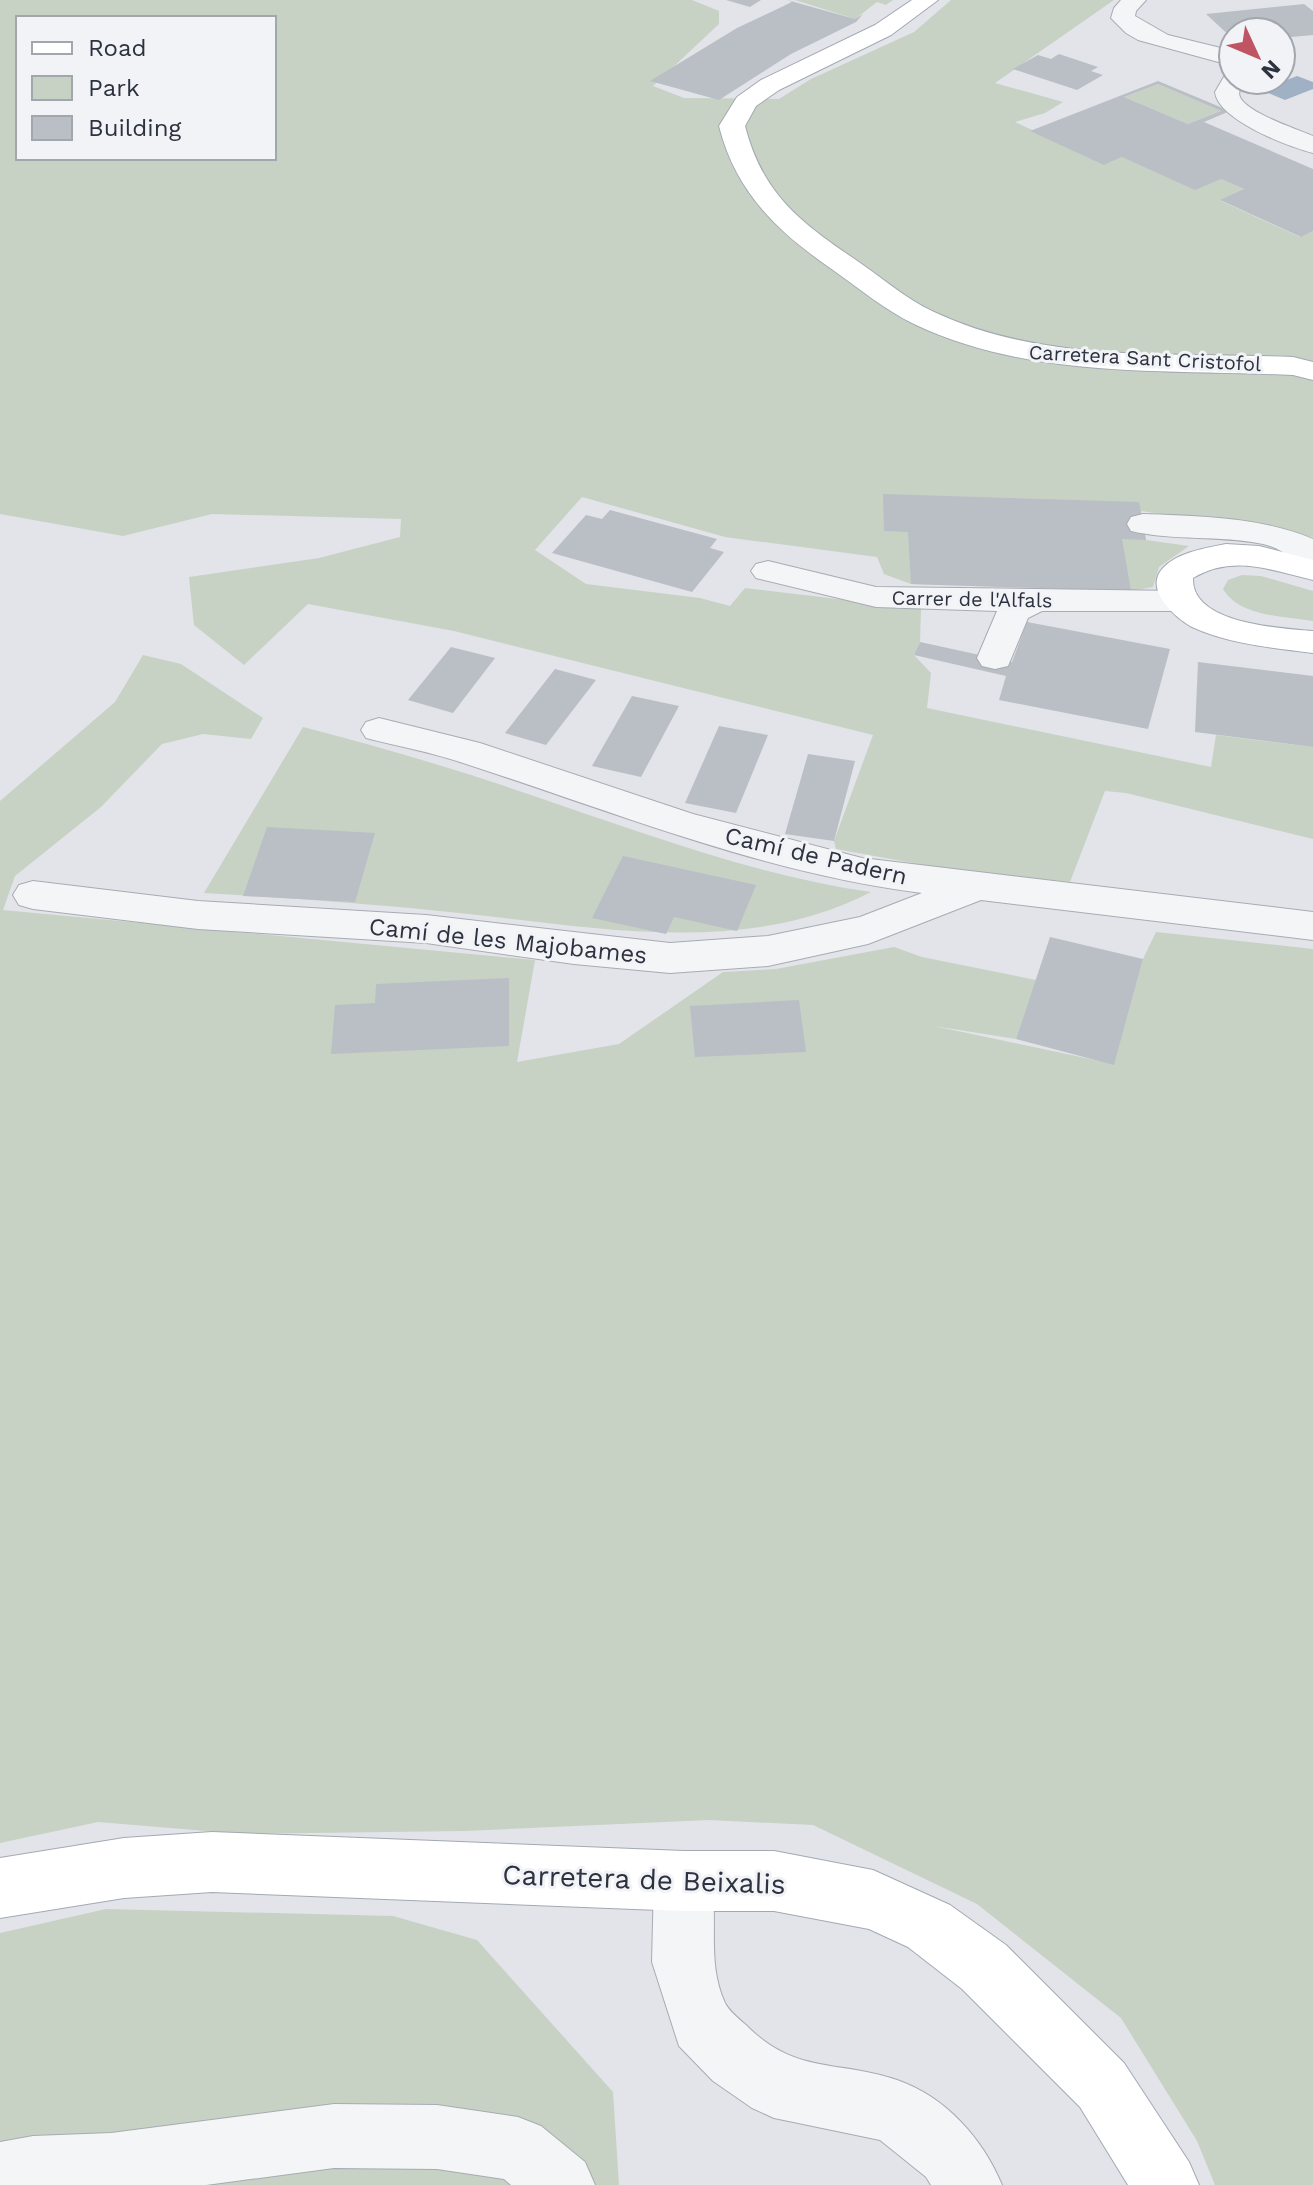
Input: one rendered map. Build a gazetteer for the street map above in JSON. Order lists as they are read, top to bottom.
{
  "streets": {
    "main road": ["Carretera Sant Cristofol", "Carretera de Beixalis"],
    "street": ["Carrer de l'Alfals", "Camí de Padern", "Camí de les Majobames"]
  },
  "crossings": [
    ["Camí de Padern", "Camí de les Majobames"]
  ],
  "legend": ["Road", "Park", "Building"],
  "north": "bottom right"
}
